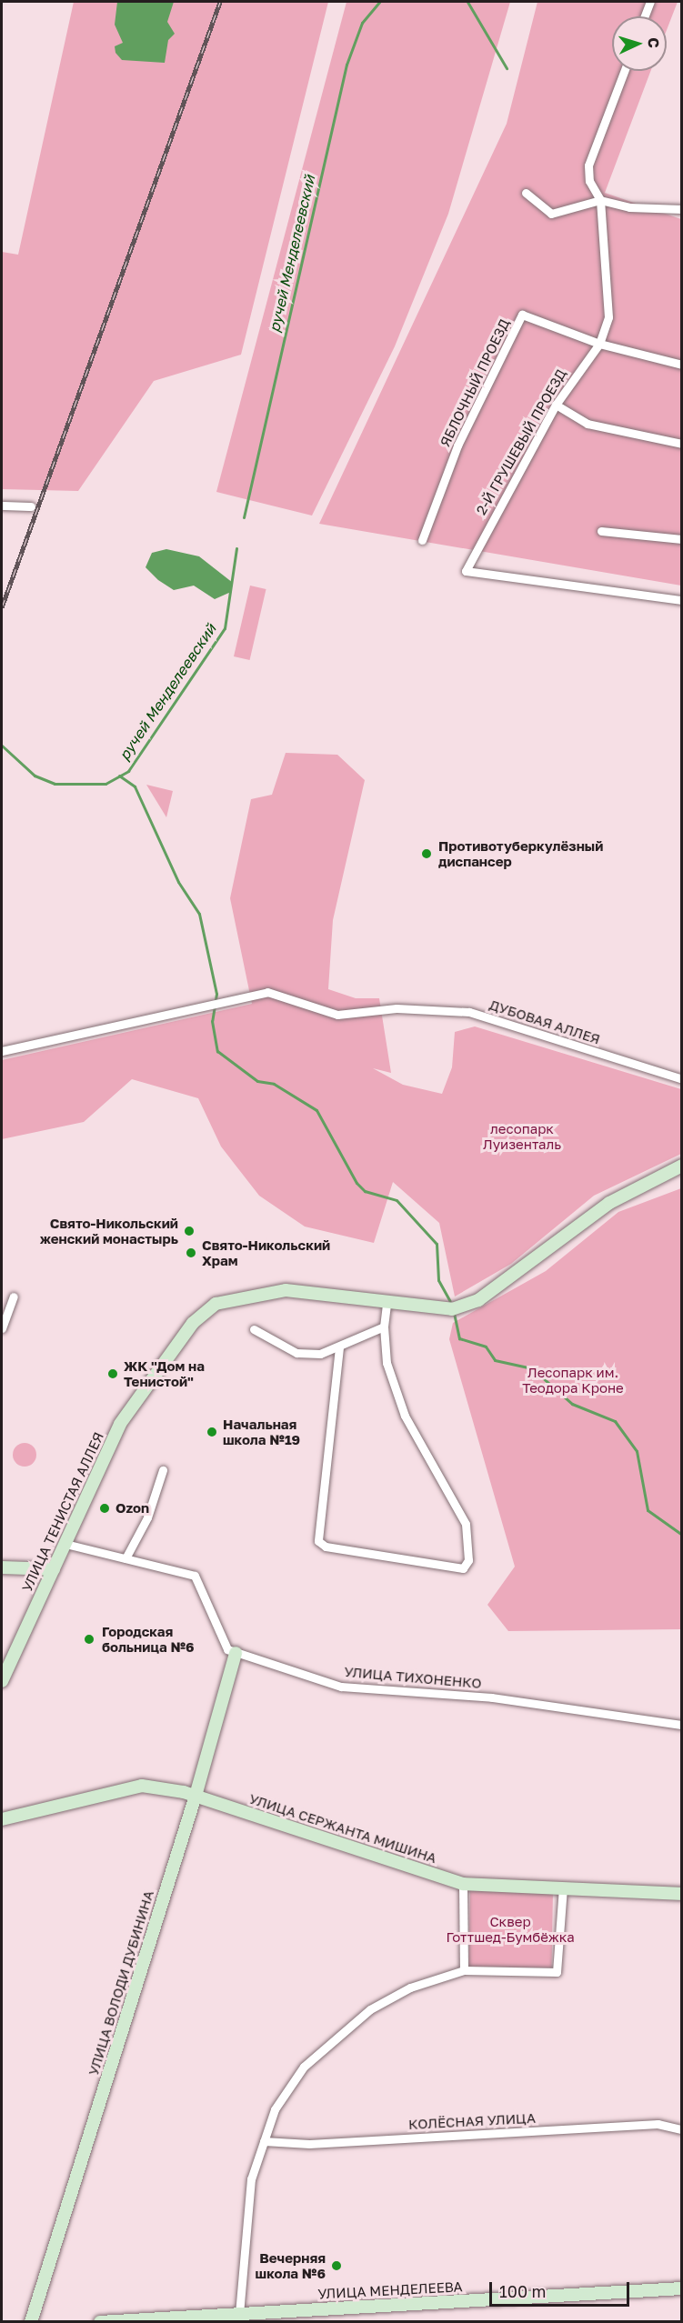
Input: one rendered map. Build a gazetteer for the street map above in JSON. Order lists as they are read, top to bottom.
{
  "streets": {
    "street": [
      "ЯБЛОЧНЫЙ ПРОЕЗД",
      "2-Й ГРУШЕВЫЙ ПРОЕЗД",
      "ДУБОВАЯ АЛЛЕЯ",
      "УЛИЦА ТЕНИСТАЯ АЛЛЕЯ",
      "УЛИЦА ТИХОНЕНКО",
      "УЛИЦА СЕРЖАНТА МИШИНА",
      "УЛИЦА ВОЛОДИ ДУБИНИНА",
      "КОЛЁСНАЯ УЛИЦА",
      "УЛИЦА МЕНДЕЛЕЕВА"
    ]
  },
  "crossings": [
    ["ЯБЛОЧНЫЙ ПРОЕЗД", "2-Й ГРУШЕВЫЙ ПРОЕЗД"],
    ["УЛИЦА ТИХОНЕНКО", "УЛИЦА ВОЛОДИ ДУБИНИНА"],
    ["УЛИЦА СЕРЖАНТА МИШИНА", "УЛИЦА ВОЛОДИ ДУБИНИНА"]
  ],
  "water": ["ручей Менделеевский"],
  "parks": ["лесопарк Луизенталь", "Лесопарк им. Теодора Кроне", "Сквер Готтшед-Бумбёжка"],
  "places": [
    "Противотуберкулёзный диспансер",
    "Свято-Никольский женский монастырь",
    "Свято-Никольский Храм",
    "ЖК \"Дом на Тенистой\"",
    "Начальная школа №19",
    "Ozon",
    "Городская больница №6",
    "Вечерняя школа №6"
  ],
  "scale_bar": "100 m",
  "north": "right"
}
